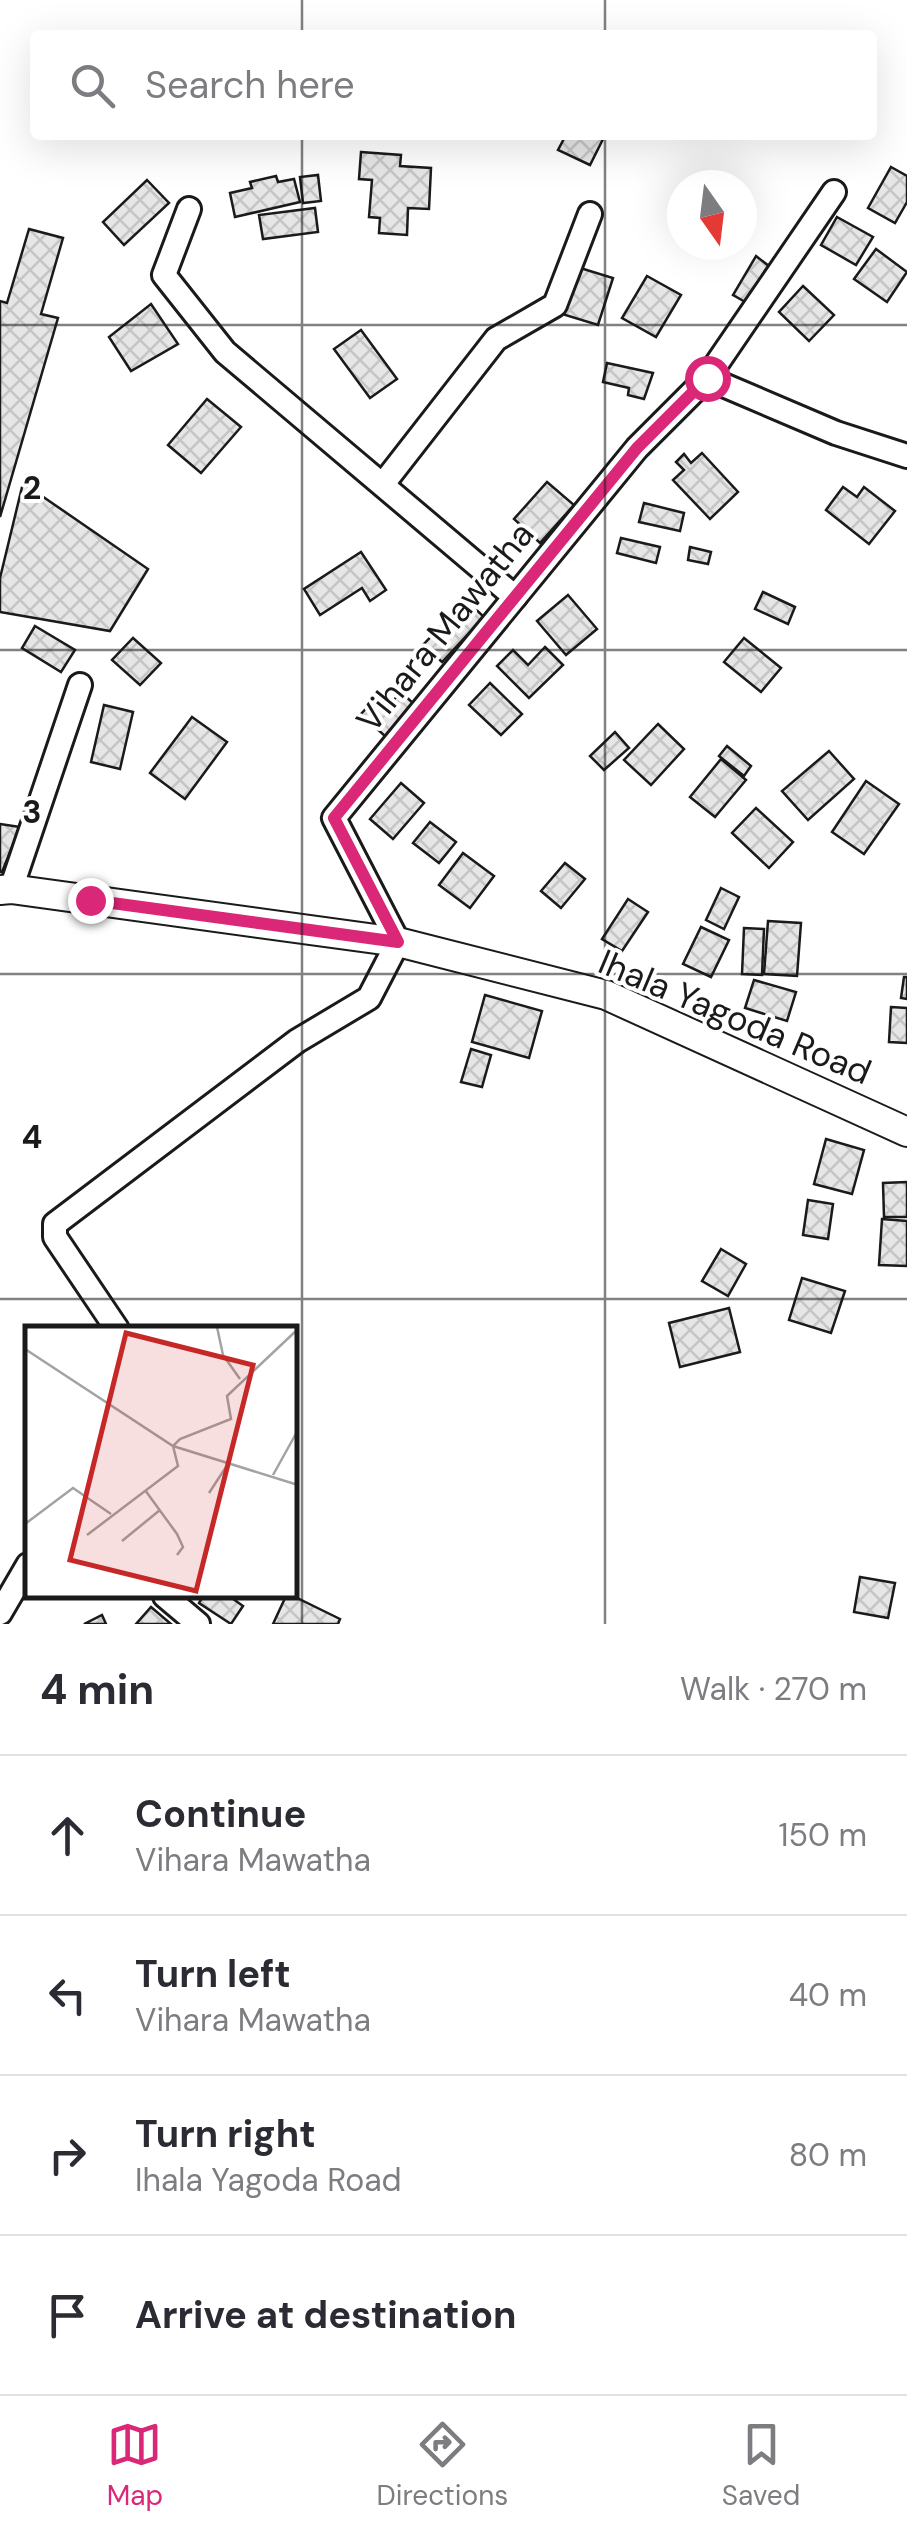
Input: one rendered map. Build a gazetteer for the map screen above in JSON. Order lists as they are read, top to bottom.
{
  "streets": {
    "street": ["Vihara Mawatha", "Ihala Yagoda Road"]
  },
  "crossings": [
    ["Vihara Mawatha", "Ihala Yagoda Road"]
  ],
  "north": "bottom",
  "page": {
    "search": "Search here",
    "heading": ["4 min", "Walk · 270 m"],
    "list": [
      ["Continue", "Vihara Mawatha", "150 m"],
      ["Turn left", "Vihara Mawatha", "40 m"],
      ["Turn right", "Ihala Yagoda Road", "80 m"],
      "Arrive at destination"
    ],
    "nav": ["Map", "Directions", "Saved"]
  },
  "grid": {
    "rows": ["2", "3", "4"]
  }
}
